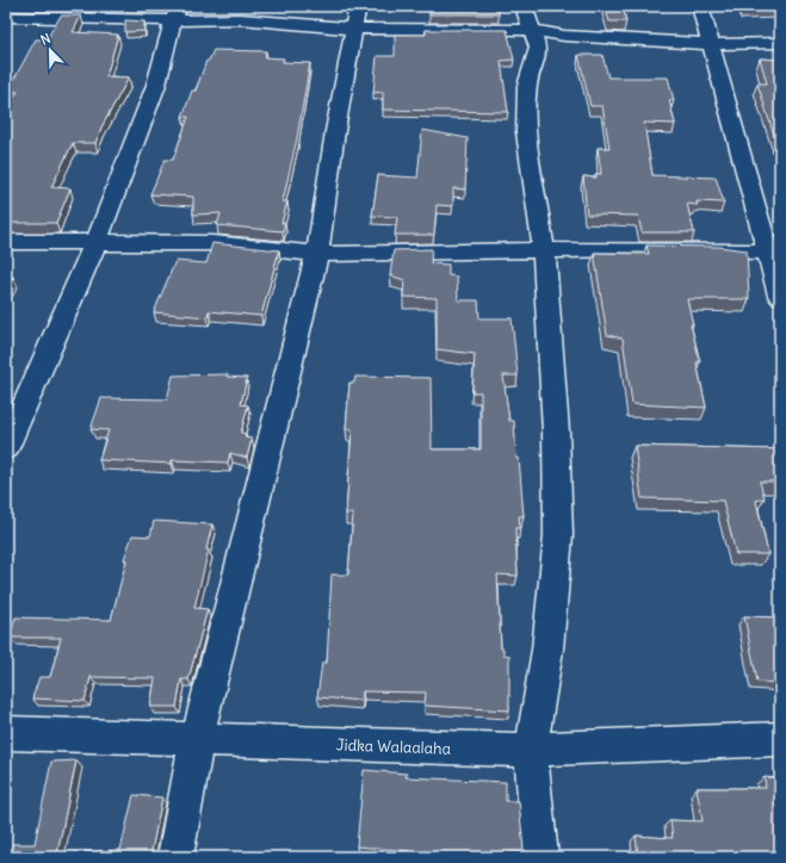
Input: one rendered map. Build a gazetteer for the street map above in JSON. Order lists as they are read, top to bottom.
{
  "streets": {
    "street": ["Jidka Walaalaha"]
  },
  "north": "top left"
}
